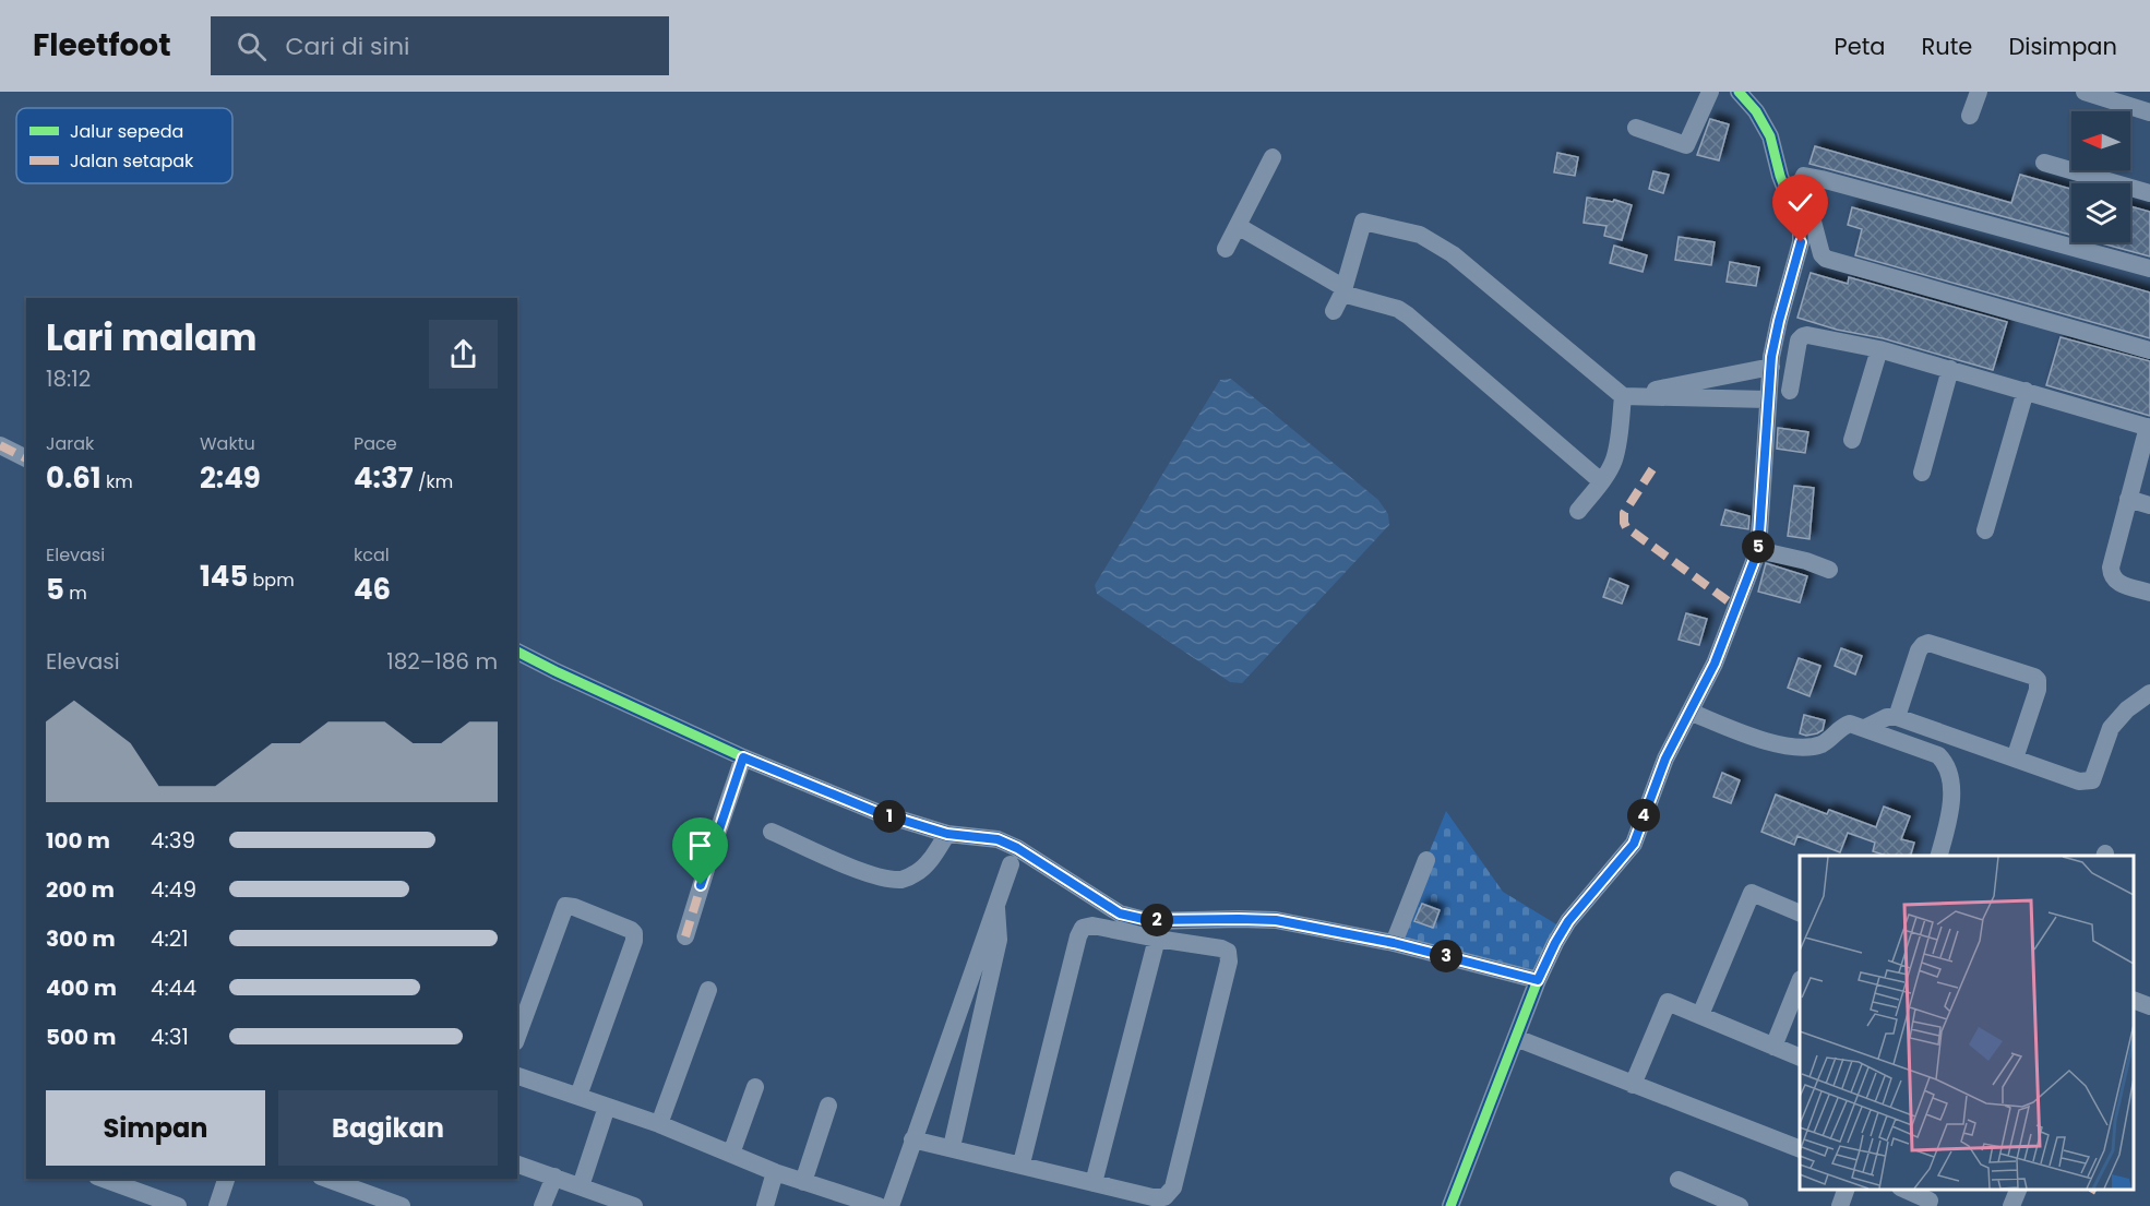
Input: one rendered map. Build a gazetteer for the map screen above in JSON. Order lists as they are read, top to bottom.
{
  "legend": ["Jalur sepeda", "Jalan setapak"],
  "north": "left",
  "page": {
    "header": "Fleetfoot",
    "search": "Cari di sini",
    "nav": ["Peta", "Rute", "Disimpan"],
    "heading": ["Lari malam", "18:12"],
    "stats": [
      ["Jarak", "0.61 km"],
      ["Waktu", "2:49"],
      ["Pace", "4:37 /km"],
      ["Elevasi", "5 m"],
      ["145 bpm"],
      ["kcal", "46"]
    ],
    "pins": [
      "5",
      "4",
      "1",
      "2",
      "3"
    ],
    "chart": ["Elevasi", "182–186 m"],
    "list": [
      {
        "name": "100 m",
        "note": "4:39"
      },
      {
        "name": "200 m",
        "note": "4:49"
      },
      {
        "name": "300 m",
        "note": "4:21"
      },
      {
        "name": "400 m",
        "note": "4:44"
      },
      {
        "name": "500 m",
        "note": "4:31"
      }
    ],
    "buttons": ["Simpan", "Bagikan"]
  }
}
